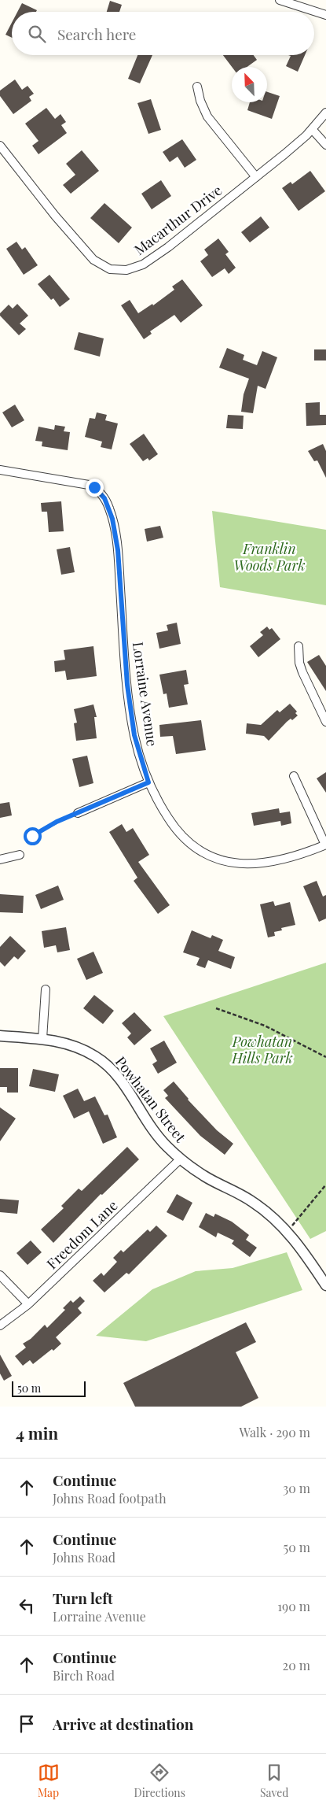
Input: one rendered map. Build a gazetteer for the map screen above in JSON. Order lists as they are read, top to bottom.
{
  "streets": {
    "street": [
      "Macarthur Drive",
      "Lorraine Avenue",
      "Powhatan Street",
      "Freedom Lane"
    ]
  },
  "crossings": [
    ["Powhatan Street", "Freedom Lane"]
  ],
  "parks": ["Franklin Woods Park", "Powhatan Hills Park"],
  "scale_bar": "50 m",
  "north": "top left",
  "page": {
    "search": "Search here",
    "scale": "50 m",
    "heading": ["4 min", "Walk · 290 m"],
    "list": [
      ["Continue", "Johns Road footpath", "30 m"],
      ["Continue", "Johns Road", "50 m"],
      ["Turn left", "Lorraine Avenue", "190 m"],
      ["Continue", "Birch Road", "20 m"],
      "Arrive at destination"
    ],
    "nav": ["Map", "Directions", "Saved"]
  }
}
